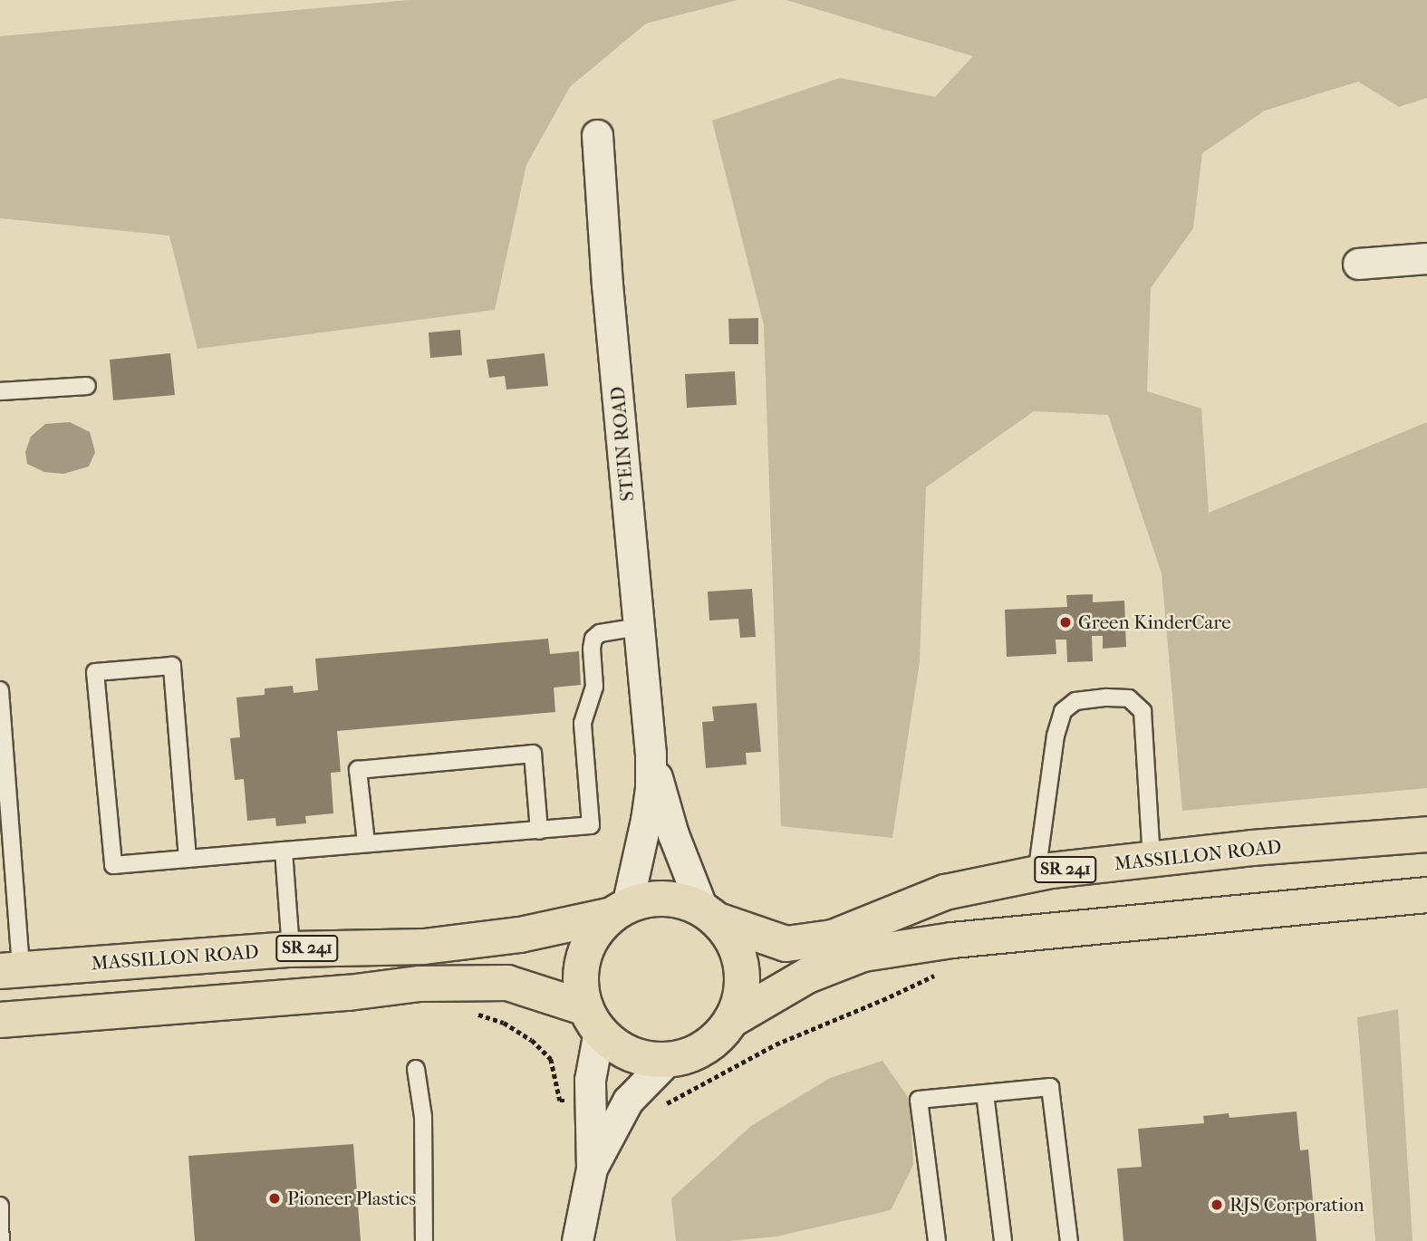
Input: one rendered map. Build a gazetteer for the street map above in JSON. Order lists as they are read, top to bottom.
{
  "streets": {
    "main road": ["MASSILLON ROAD", "SR 241"],
    "street": ["STEIN ROAD"]
  },
  "crossings": [
    ["STEIN ROAD", "MASSILLON ROAD"],
    ["STEIN ROAD", "SR 241"],
    ["MASSILLON ROAD", "SR 241"]
  ],
  "places": ["Green KinderCare", "Pioneer Plastics", "RJS Corporation"]
}
